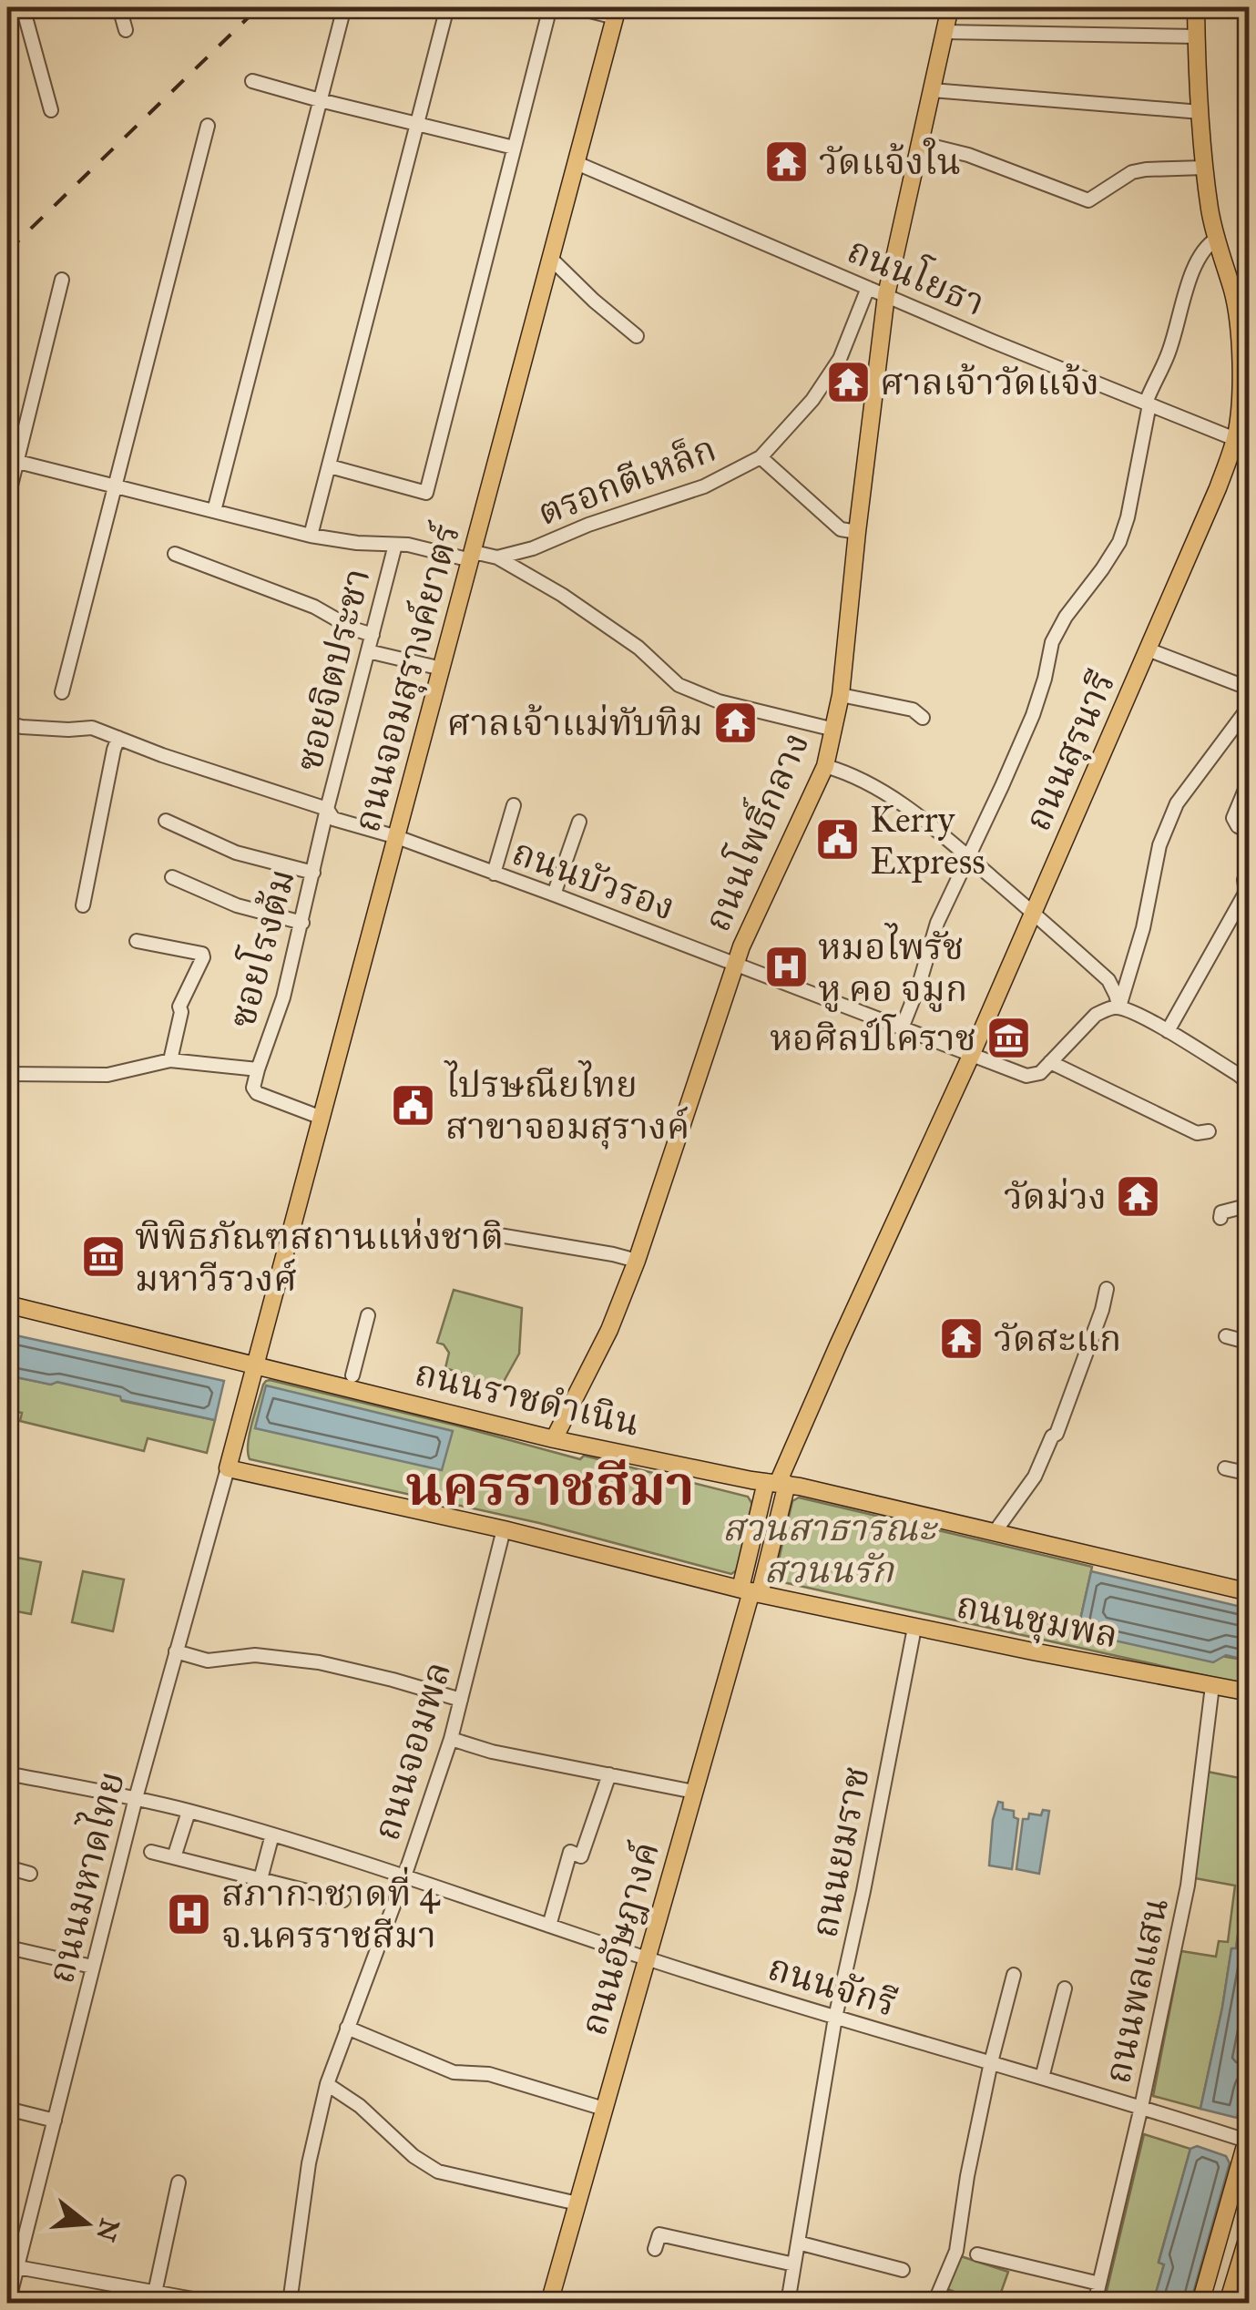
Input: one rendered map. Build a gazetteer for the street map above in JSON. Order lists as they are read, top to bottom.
{
  "streets": {
    "main road": [
      "ถนนจอมสุรางค์ยาตร์",
      "ถนนสุรนารี",
      "ถนนโพธิ์กลาง",
      "ถนนราชดำเนิน",
      "ถนนชุมพล",
      "ถนนอัษฎางค์"
    ],
    "street": [
      "ถนนโยธา",
      "ตรอกตีเหล็ก",
      "ซอยจิตประชา",
      "ถนนบัวรอง",
      "ซอยโรงต้ม",
      "ถนนจอมพล",
      "ถนนยมราช",
      "ถนนมหาดไทย",
      "ถนนจักรี",
      "ถนนพลแสน"
    ]
  },
  "crossings": [
    ["ถนนโยธา", "ตรอกตีเหล็ก"],
    ["ถนนโยธา", "ถนนจอมสุรางค์ยาตร์"],
    ["ถนนโยธา", "ถนนสุรนารี"],
    ["ถนนโยธา", "ถนนโพธิ์กลาง"],
    ["ตรอกตีเหล็ก", "ซอยจิตประชา"],
    ["ตรอกตีเหล็ก", "ถนนจอมสุรางค์ยาตร์"],
    ["ซอยจิตประชา", "ถนนบัวรอง"],
    ["ซอยจิตประชา", "ซอยโรงต้ม"],
    ["ถนนจอมสุรางค์ยาตร์", "ถนนบัวรอง"],
    ["ถนนจอมสุรางค์ยาตร์", "ถนนราชดำเนิน"],
    ["ถนนจอมสุรางค์ยาตร์", "ถนนชุมพล"],
    ["ถนนจอมสุรางค์ยาตร์", "ถนนมหาดไทย"],
    ["ถนนสุรนารี", "ถนนบัวรอง"],
    ["ถนนสุรนารี", "ถนนราชดำเนิน"],
    ["ถนนสุรนารี", "ถนนชุมพล"],
    ["ถนนสุรนารี", "ถนนอัษฎางค์"],
    ["ถนนโพธิ์กลาง", "ถนนบัวรอง"],
    ["ถนนโพธิ์กลาง", "ถนนราชดำเนิน"],
    ["ถนนบัวรอง", "ซอยโรงต้ม"],
    ["ถนนชุมพล", "ถนนจอมพล"],
    ["ถนนชุมพล", "ถนนยมราช"],
    ["ถนนชุมพล", "ถนนมหาดไทย"],
    ["ถนนชุมพล", "ถนนอัษฎางค์"],
    ["ถนนชุมพล", "ถนนพลแสน"],
    ["ถนนจอมพล", "ถนนจักรี"],
    ["ถนนยมราช", "ถนนจักรี"],
    ["ถนนมหาดไทย", "ถนนจักรี"],
    ["ถนนอัษฎางค์", "ถนนจักรี"],
    ["ถนนจักรี", "ถนนพลแสน"]
  ],
  "districts": ["นครราชสีมา"],
  "parks": ["สวนสาธารณะ สวนนรัก"],
  "places": {
    "temple": [
      "วัดแจ้งใน",
      "ศาลเจ้าวัดแจ้ง",
      "ศาลเจ้าแม่ทับทิม",
      "วัดม่วง",
      "วัดสะแก"
    ],
    "public building": ["Kerry Express", "ไปรษณียไทย สาขาจอมสุรางค์"],
    "hospital": ["หมอไพรัช หู คอ จมูก", "สภากาชาดที่ 4 จ.นครราชสีมา"],
    "museum": ["หอศิลป์โคราช", "พิพิธภัณฑสถานแห่งชาติ มหาวีรวงศ์"]
  },
  "north": "right"
}
